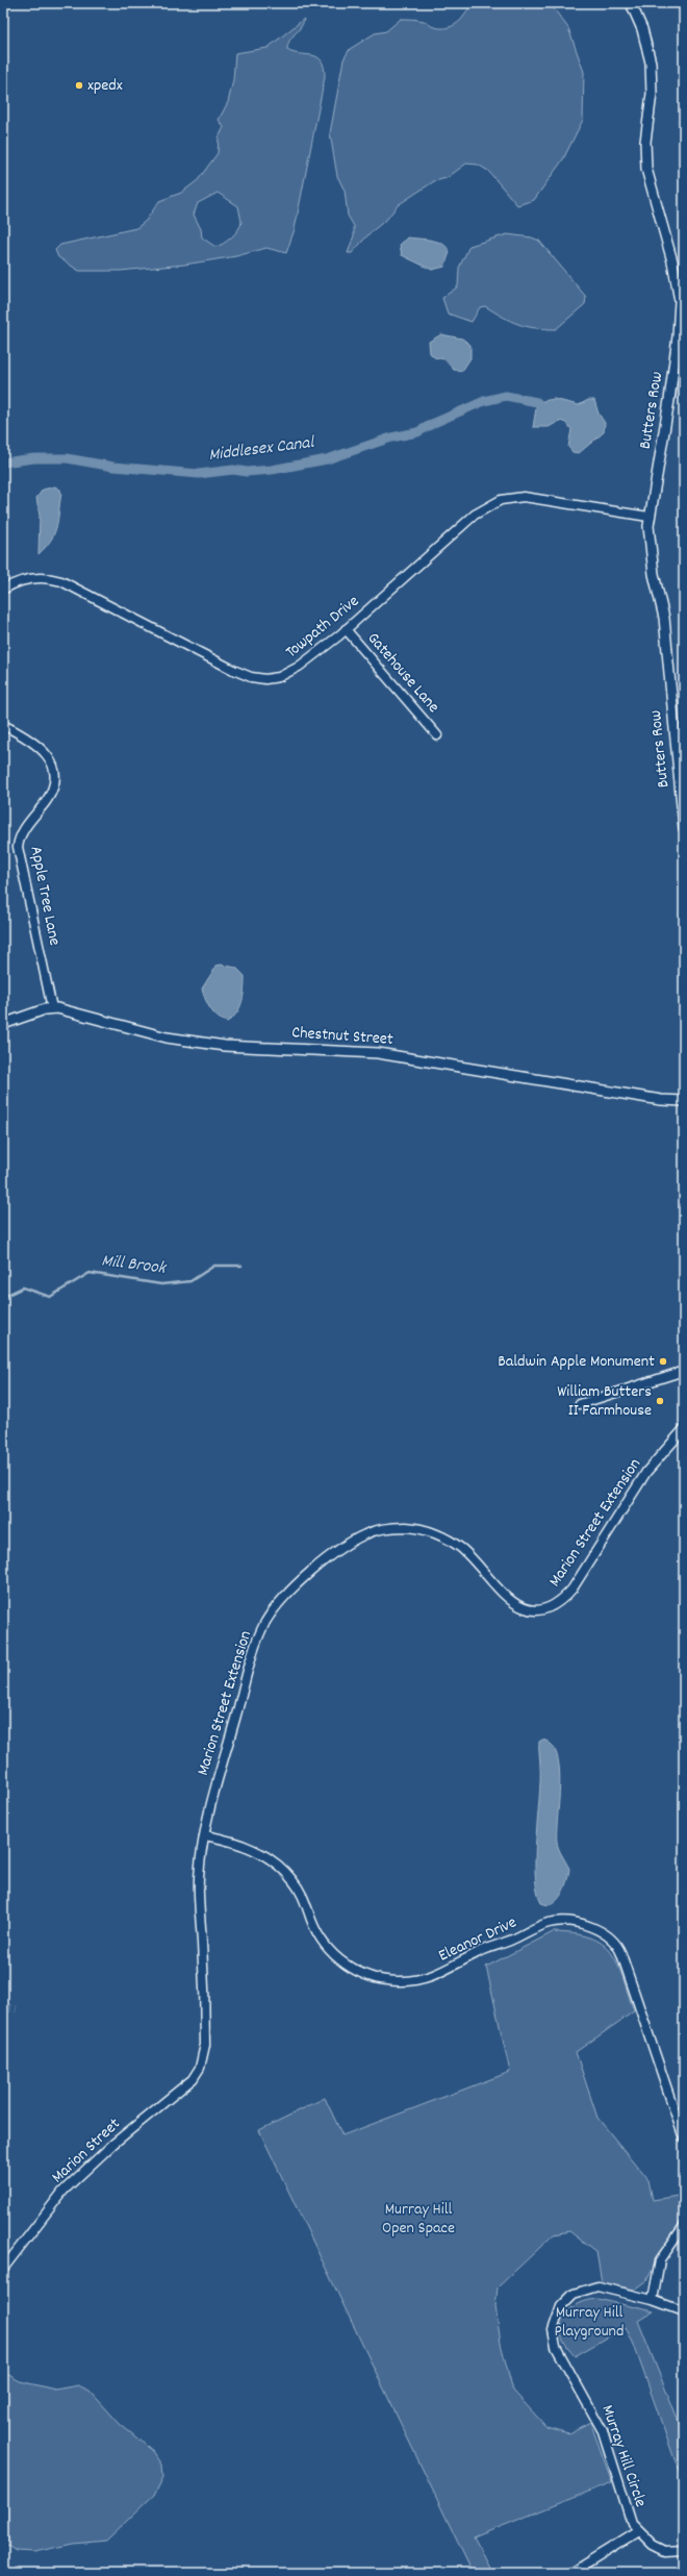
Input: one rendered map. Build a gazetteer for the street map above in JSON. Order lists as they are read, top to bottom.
{
  "streets": {
    "street": [
      "Butters Row",
      "Towpath Drive",
      "Gatehouse Lane",
      "Apple Tree Lane",
      "Chestnut Street",
      "Marion Street Extension",
      "Eleanor Drive",
      "Marion Street",
      "Murray Hill Circle"
    ]
  },
  "crossings": [
    ["Butters Row", "Towpath Drive"],
    ["Towpath Drive", "Gatehouse Lane"],
    ["Apple Tree Lane", "Chestnut Street"],
    ["Marion Street Extension", "Eleanor Drive"],
    ["Marion Street Extension", "Marion Street"]
  ],
  "water": ["Middlesex Canal", "Mill Brook"],
  "parks": ["Murray Hill Open Space", "Murray Hill Playground"],
  "places": ["xpedx", "Baldwin Apple Monument", "William Butters II Farmhouse"]
}
